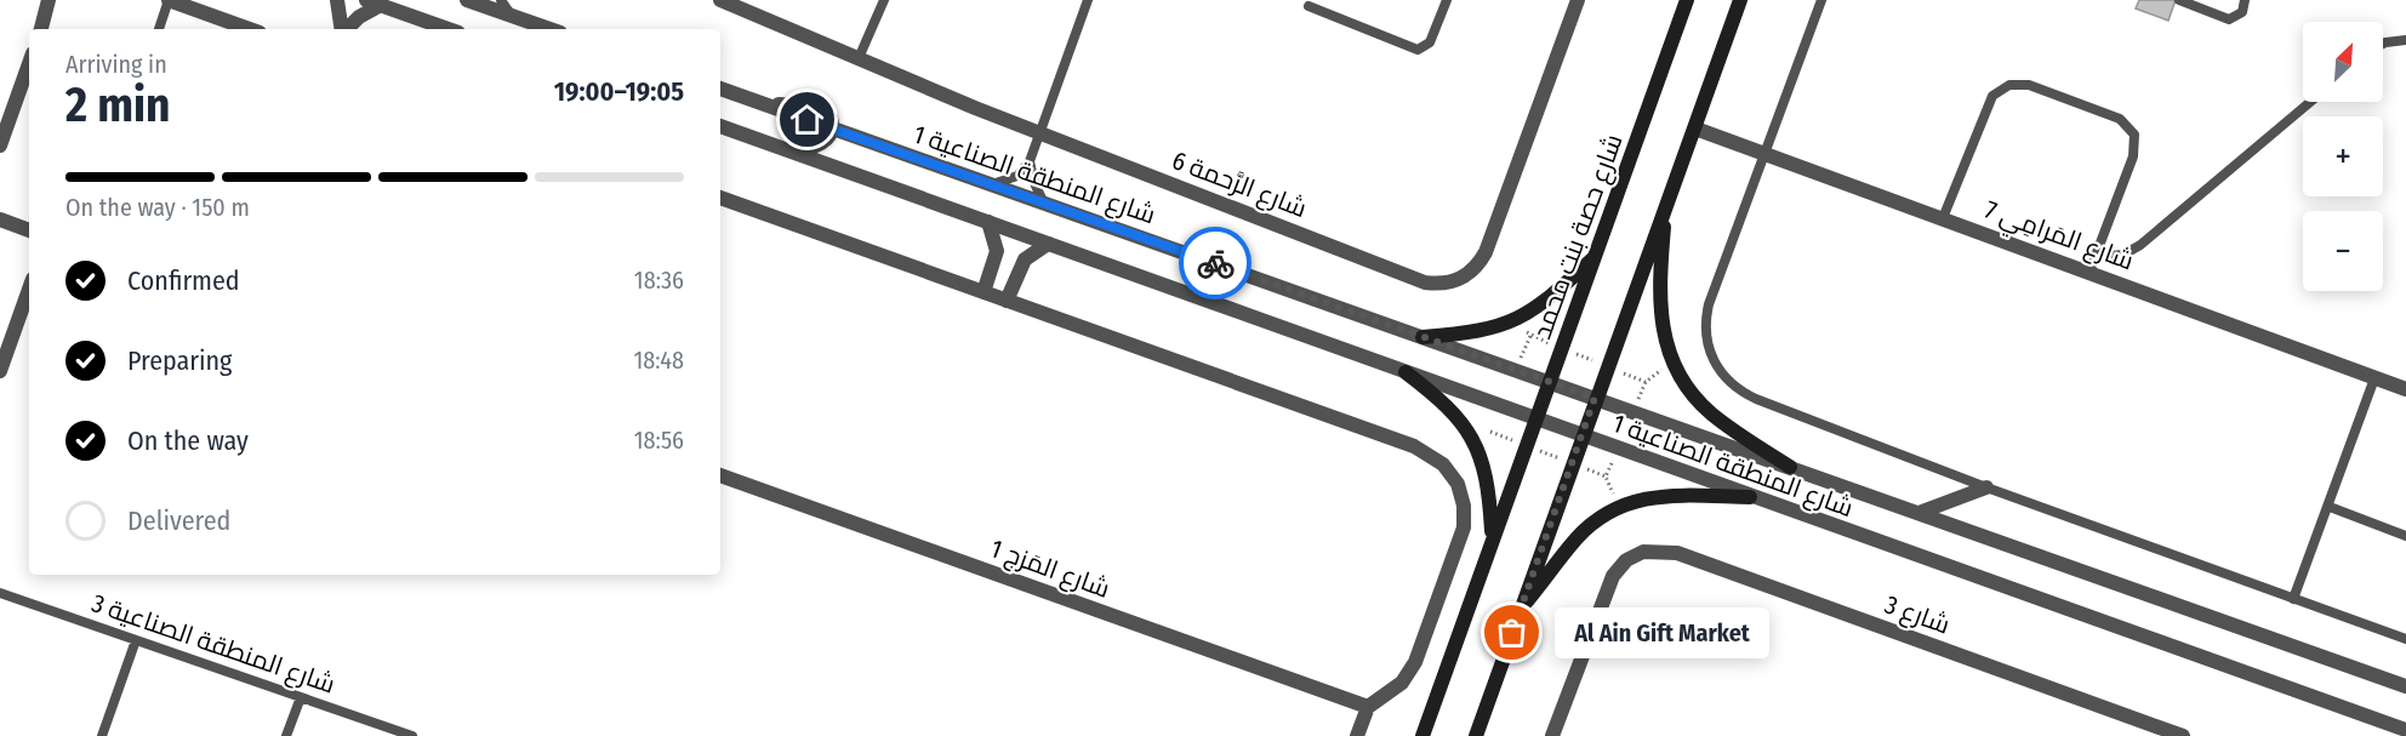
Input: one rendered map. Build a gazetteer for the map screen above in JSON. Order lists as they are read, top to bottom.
{
  "streets": {
    "main road": ["شارع حصة بنت محمد"],
    "street": [
      "شارع المنطقة الصناعية 1",
      "شارع الرَّحمة 6",
      "شارع المَرامِي 7",
      "شارع المَزج 1",
      "شارع 3"
    ],
    "lane": ["شارع المنطقة الصناعية 3"]
  },
  "crossings": [
    ["شارع المنطقة الصناعية 1", "شارع حصة بنت محمد"]
  ],
  "places": ["Al Ain Gift Market"],
  "north": "top right",
  "page": {
    "map_buttons": ["+", "−"],
    "heading": ["2 min", "Arriving in", "19:00–19:05"],
    "bar": "On the way · 150 m",
    "list": [
      ["Confirmed", "18:36"],
      ["Preparing", "18:48"],
      ["On the way", "18:56"],
      "Delivered"
    ],
    "bubble": "Al Ain Gift Market"
  }
}
